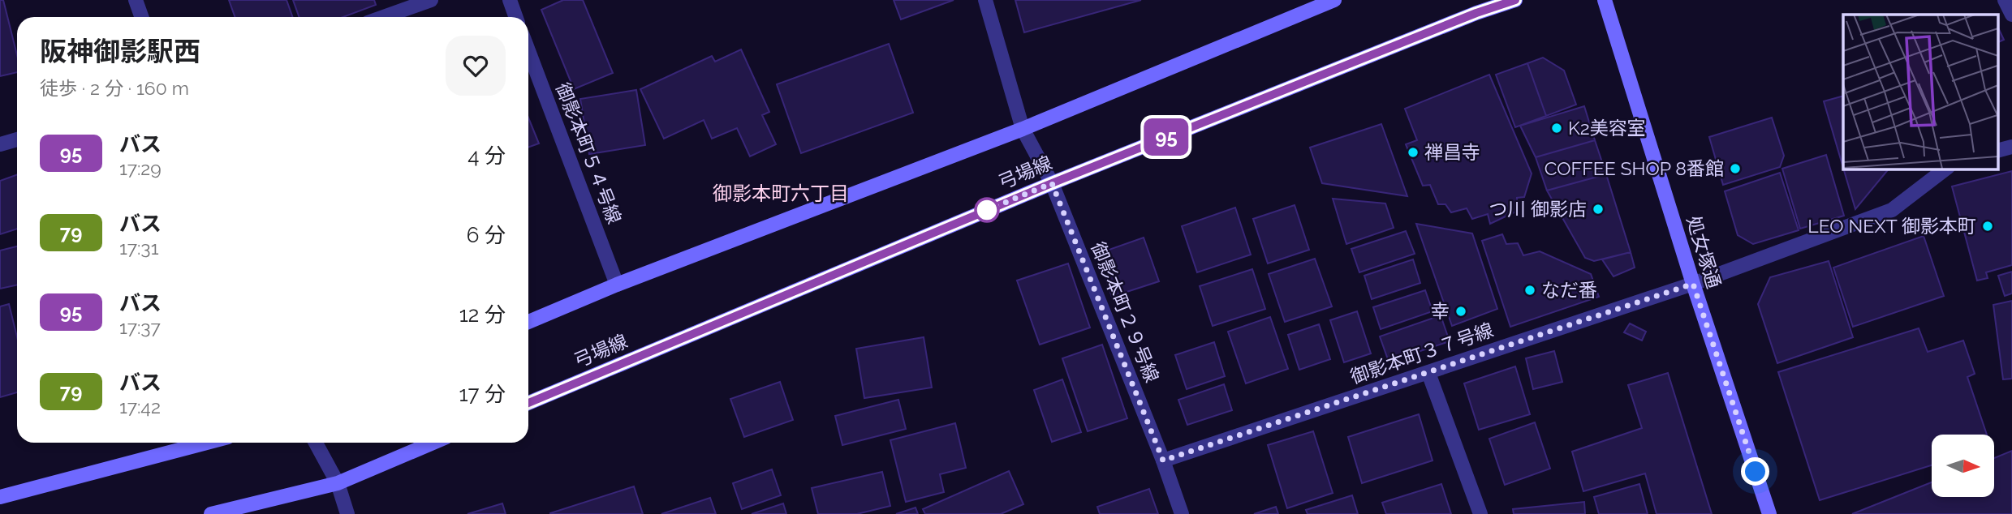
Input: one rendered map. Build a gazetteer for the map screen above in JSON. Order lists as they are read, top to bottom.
{
  "streets": {
    "street": [
      "御影本町５４号線",
      "弓場線",
      "処女塚通",
      "御影本町２９号線",
      "御影本町３７号線"
    ]
  },
  "crossings": [
    ["弓場線", "御影本町２９号線"],
    ["処女塚通", "御影本町３７号線"],
    ["御影本町２９号線", "御影本町３７号線"]
  ],
  "districts": ["御影本町六丁目"],
  "places": [
    "K2美容室",
    "禅昌寺",
    "COFFEE SHOP 8番館",
    "つ川 御影店",
    "LEO NEXT 御影本町",
    "なだ番",
    "幸"
  ],
  "lines": ["bus line 95"],
  "north": "right",
  "page": {
    "on_map": "95",
    "heading": ["阪神御影駅西", "徒歩 · 2 分 · 160 m"],
    "list": [
      {
        "mark": "95",
        "name": "バス",
        "note": "17:29",
        "value": "4 分"
      },
      {
        "mark": "79",
        "name": "バス",
        "note": "17:31",
        "value": "6 分"
      },
      {
        "mark": "95",
        "name": "バス",
        "note": "17:37",
        "value": "12 分"
      },
      {
        "mark": "79",
        "name": "バス",
        "note": "17:42",
        "value": "17 分"
      }
    ]
  }
}
